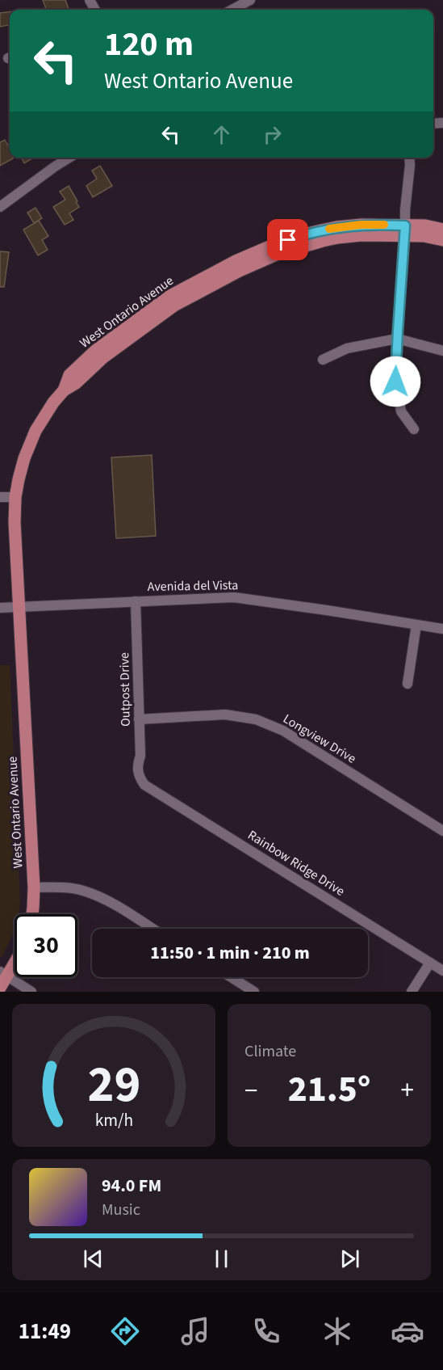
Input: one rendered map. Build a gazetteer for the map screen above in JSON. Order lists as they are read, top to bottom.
{
  "streets": {
    "main road": ["West Ontario Avenue"],
    "street": [
      "Avenida del Vista",
      "Outpost Drive",
      "Longview Drive",
      "Rainbow Ridge Drive"
    ]
  },
  "crossings": [
    ["West Ontario Avenue", "Avenida del Vista"],
    ["Avenida del Vista", "Outpost Drive"],
    ["Outpost Drive", "Longview Drive"],
    ["Outpost Drive", "Rainbow Ridge Drive"]
  ],
  "page": {
    "turn": ["120 m", "West Ontario Avenue"],
    "limit": "30",
    "trip": "11:50 · 1 min · 210 m",
    "tile": "Climate",
    "heat": ["−", "21.5°", "+"],
    "song": ["94.0 FM", "Music"],
    "tabs": "11:49",
    "gauge": ["29", "km/h"]
  }
}
